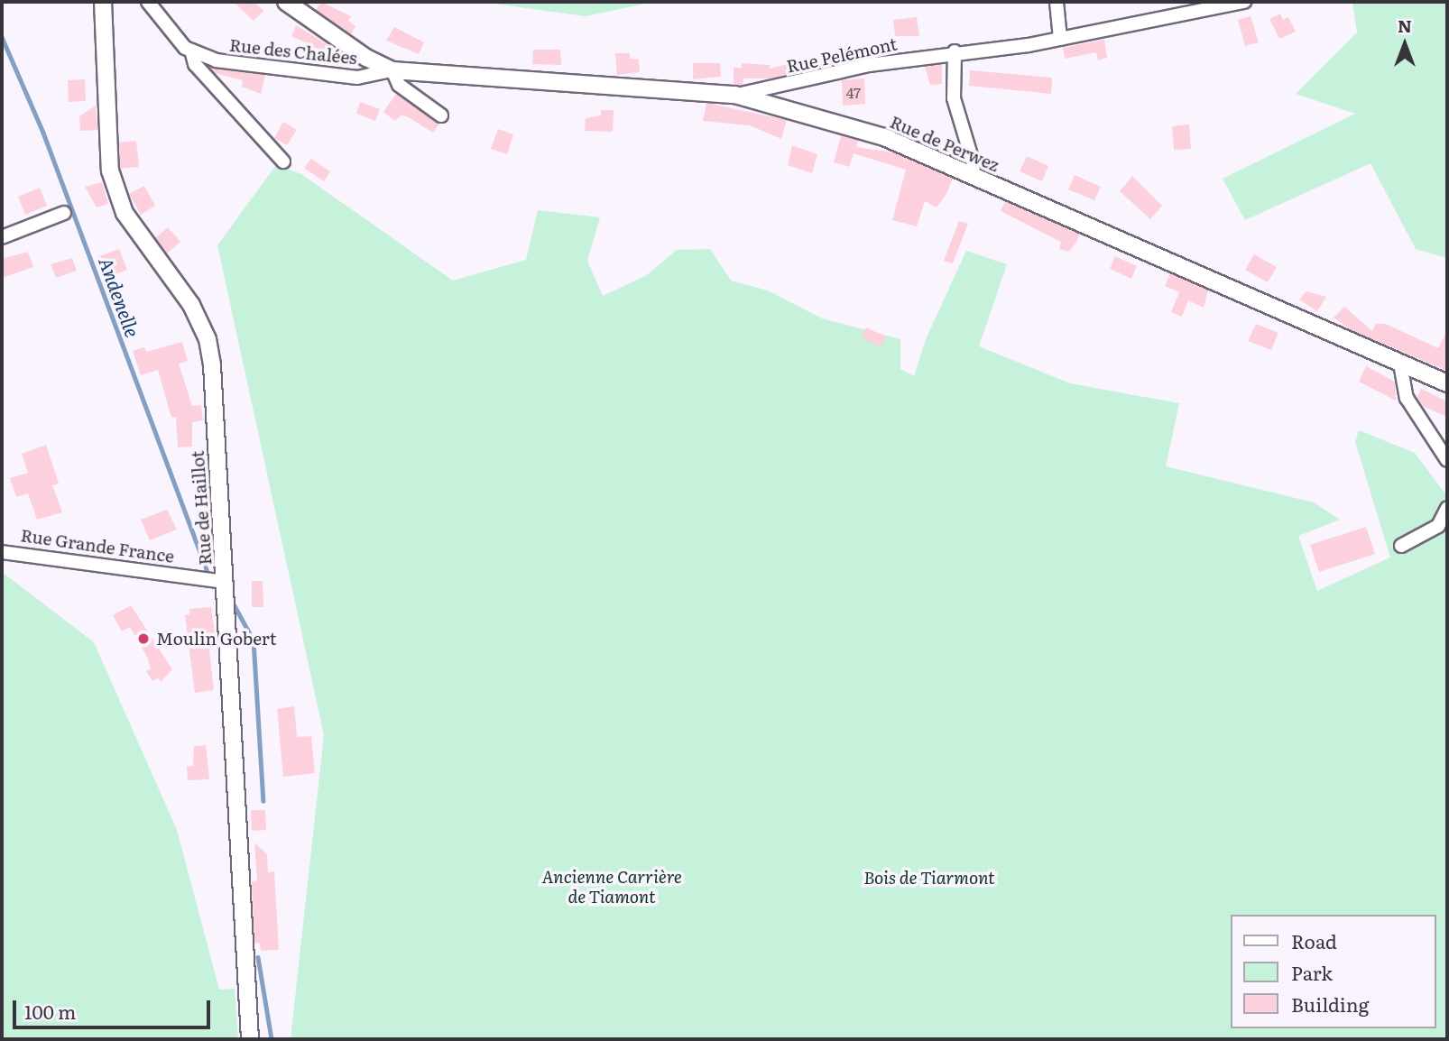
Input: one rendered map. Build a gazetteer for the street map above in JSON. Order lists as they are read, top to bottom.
{
  "streets": {
    "street": [
      "Rue des Chalées",
      "Rue Pelémont",
      "Rue de Perwez",
      "Rue de Haillot",
      "Rue Grande France"
    ]
  },
  "crossings": [
    ["Rue des Chalées", "Rue de Perwez"],
    ["Rue Pelémont", "Rue de Perwez"],
    ["Rue de Haillot", "Rue Grande France"]
  ],
  "water": ["Andenelle"],
  "parks": ["Ancienne Carrière de Tiamont", "Bois de Tiarmont"],
  "places": ["Moulin Gobert"],
  "house_numbers": ["47"],
  "legend": ["Road", "Park", "Building"],
  "scale_bar": "100 m",
  "north": "top"
}
